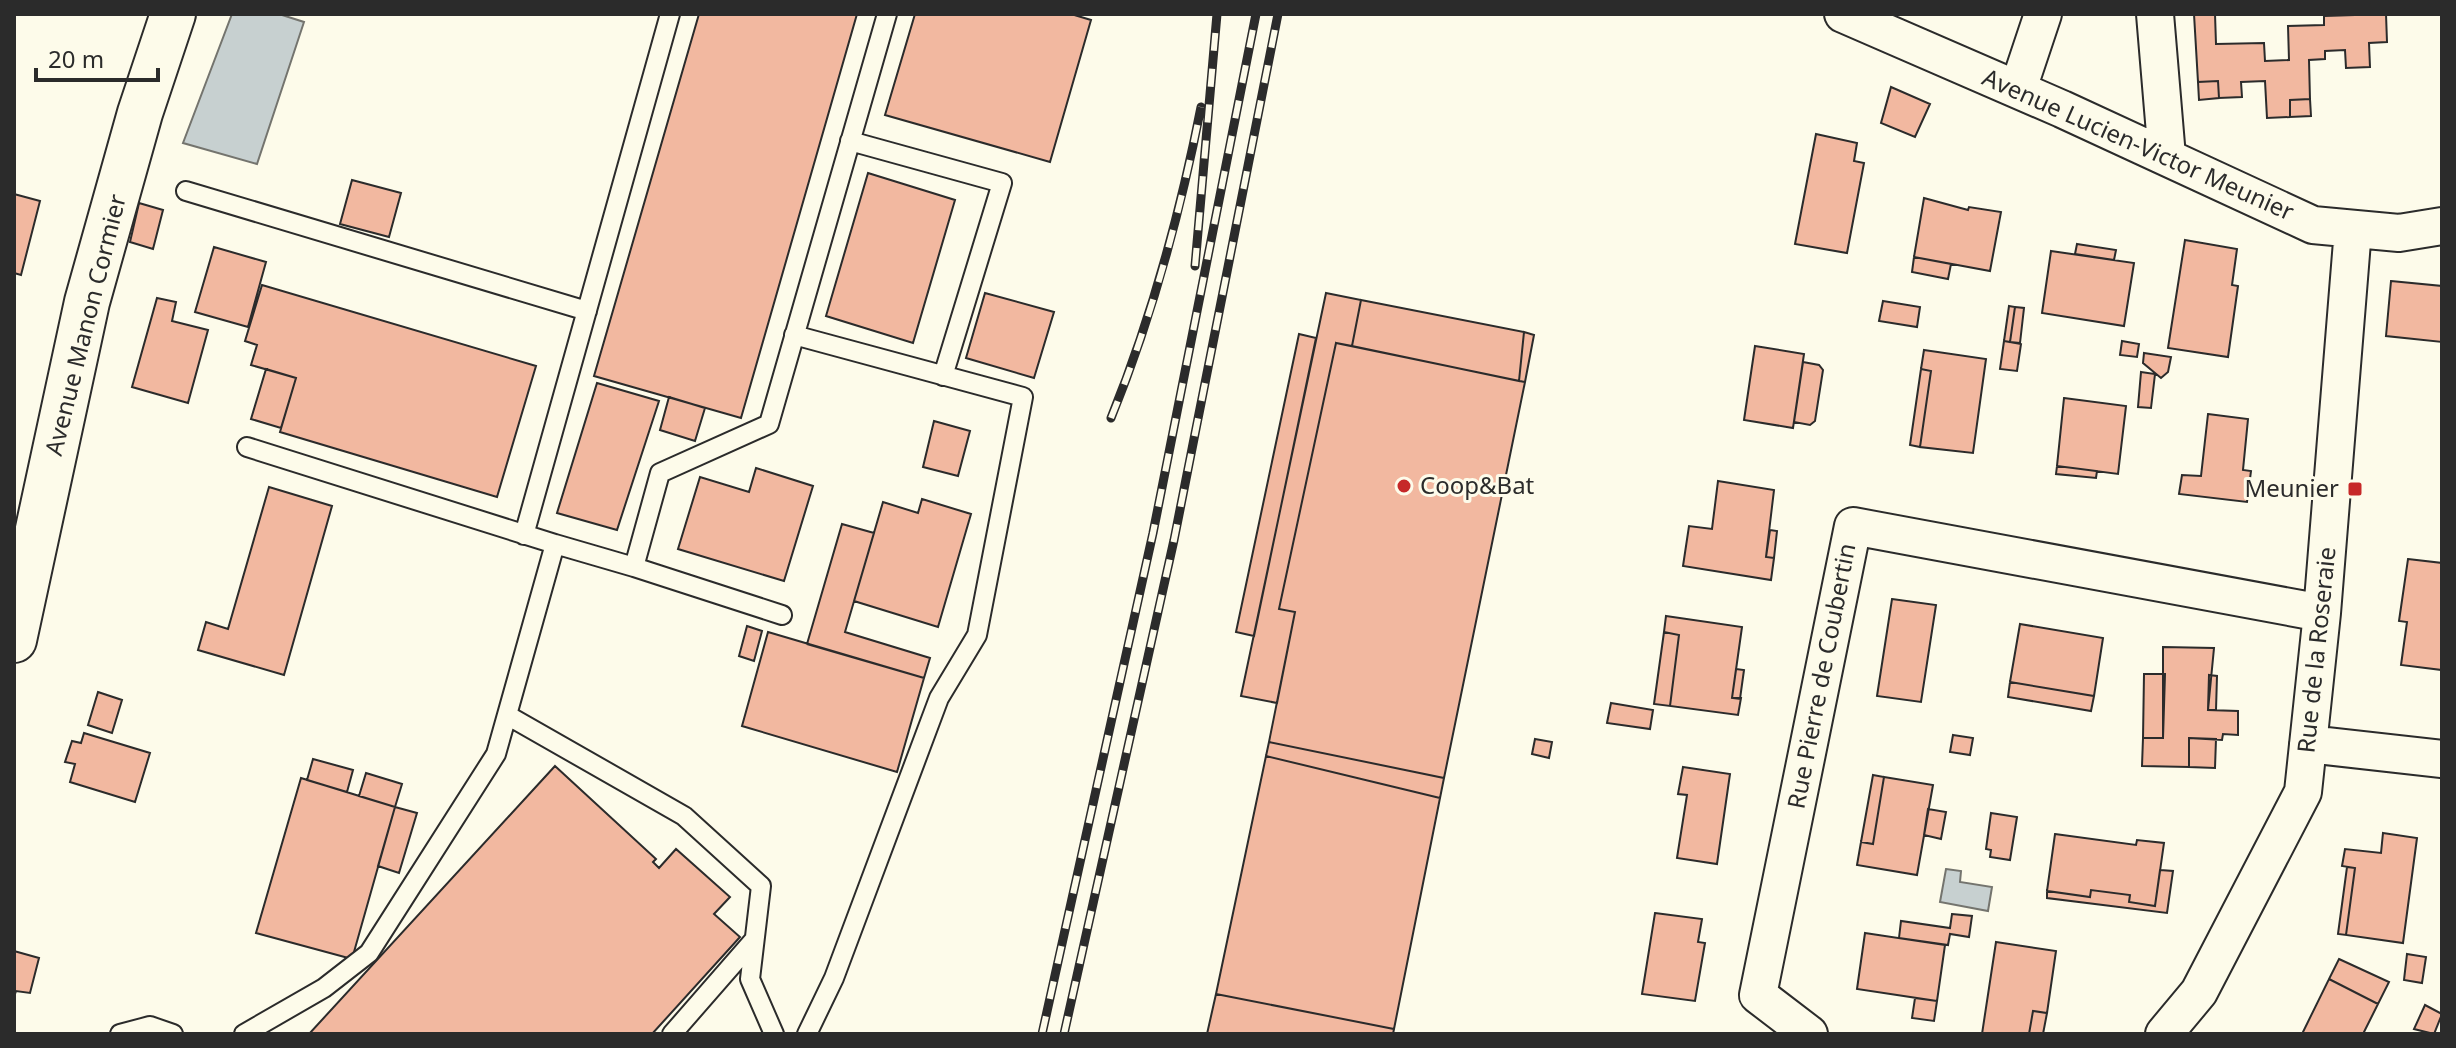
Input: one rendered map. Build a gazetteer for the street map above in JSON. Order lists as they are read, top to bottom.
{
  "streets": {
    "street": [
      "Avenue Lucien-Victor Meunier",
      "Avenue Manon Cormier",
      "Rue de la Roseraie",
      "Rue Pierre de Coubertin"
    ]
  },
  "crossings": [
    ["Avenue Lucien-Victor Meunier", "Rue de la Roseraie"],
    ["Rue de la Roseraie", "Rue Pierre de Coubertin"]
  ],
  "places": {
    "other": ["Coop&Bat"],
    "transit": ["Meunier"]
  },
  "scale_bar": "20 m"
}
